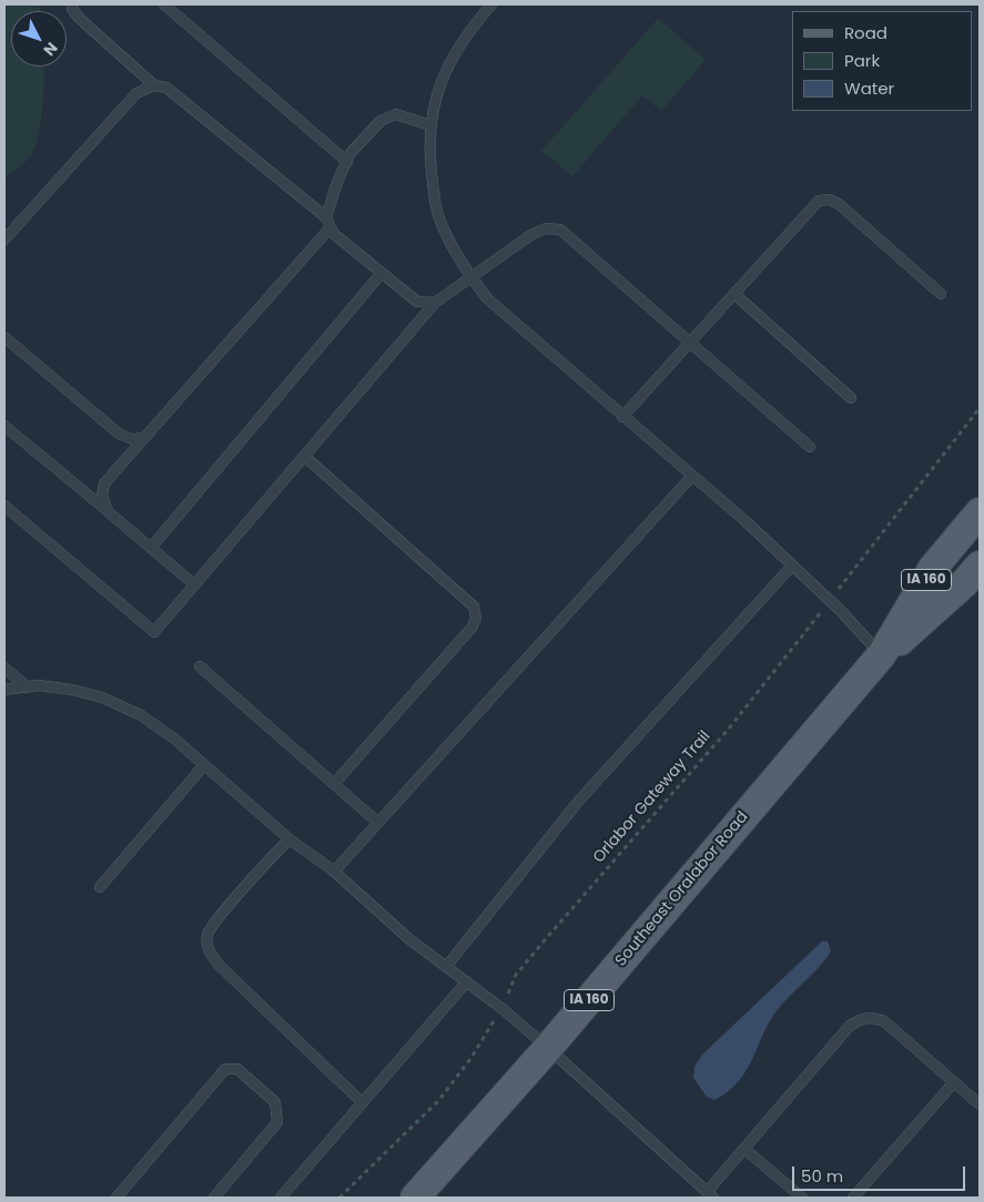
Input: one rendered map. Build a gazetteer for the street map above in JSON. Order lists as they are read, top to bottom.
{
  "streets": {
    "main road": ["IA 160", "Southeast Oralabor Road"],
    "path": ["Orlabor Gateway Trail"]
  },
  "legend": ["Road", "Park", "Water"],
  "scale_bar": "50 m",
  "north": "bottom right"
}
